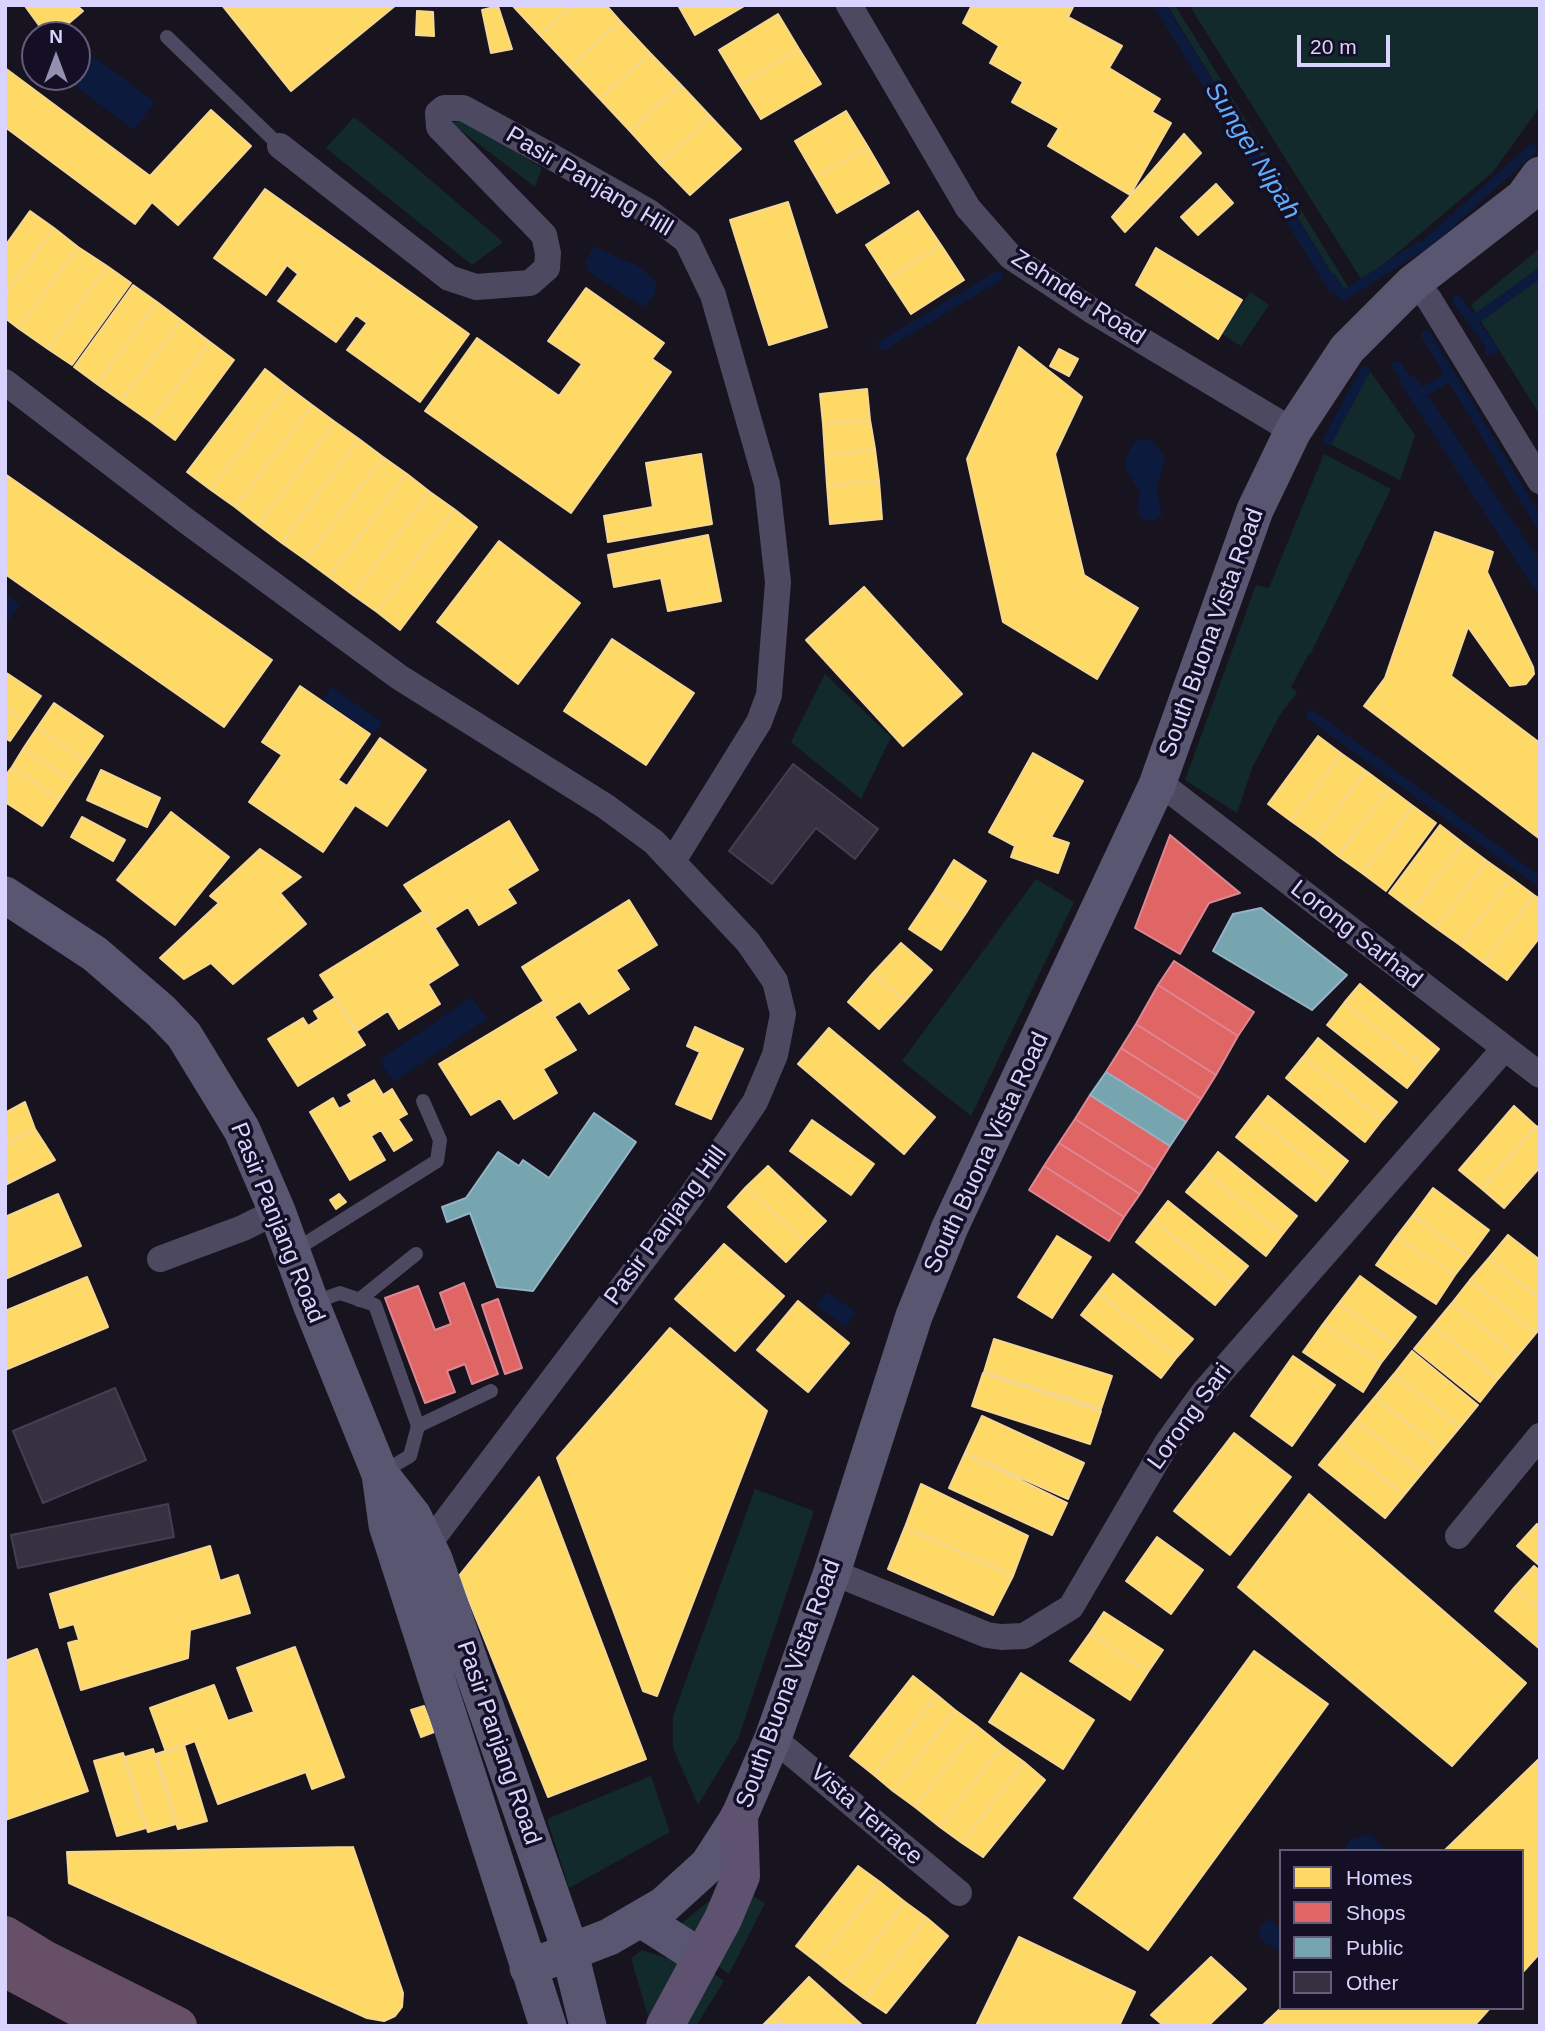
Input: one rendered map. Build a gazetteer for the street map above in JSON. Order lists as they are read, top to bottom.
{
  "streets": {
    "street": [
      "Pasir Panjang Hill",
      "Zehnder Road",
      "South Buona Vista Road",
      "Lorong Sarhad",
      "Pasir Panjang Road",
      "Lorong Sari",
      "Vista Terrace"
    ]
  },
  "crossings": [
    ["Pasir Panjang Hill", "Pasir Panjang Road"],
    ["Zehnder Road", "South Buona Vista Road"],
    ["South Buona Vista Road", "Lorong Sarhad"],
    ["South Buona Vista Road", "Pasir Panjang Road"],
    ["South Buona Vista Road", "Lorong Sari"],
    ["South Buona Vista Road", "Vista Terrace"],
    ["Lorong Sarhad", "Lorong Sari"]
  ],
  "water": ["Sungei Nipah"],
  "legend": [
    "Homes",
    "Shops",
    "Public",
    "Other"
  ],
  "scale_bar": "20 m",
  "north": "top"
}
